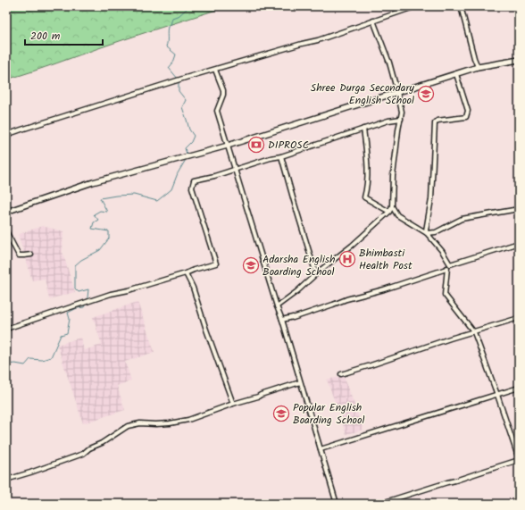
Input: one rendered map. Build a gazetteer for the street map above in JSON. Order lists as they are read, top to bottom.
{
  "places": {
    "school or university": ["Shree Durga Secondary English School", "Adarsha English Boarding School", "Popular English Boarding School"],
    "bank": ["DIPROSC"],
    "hospital": ["Bhimbasti Health Post"]
  },
  "scale_bar": "200 m"
}
